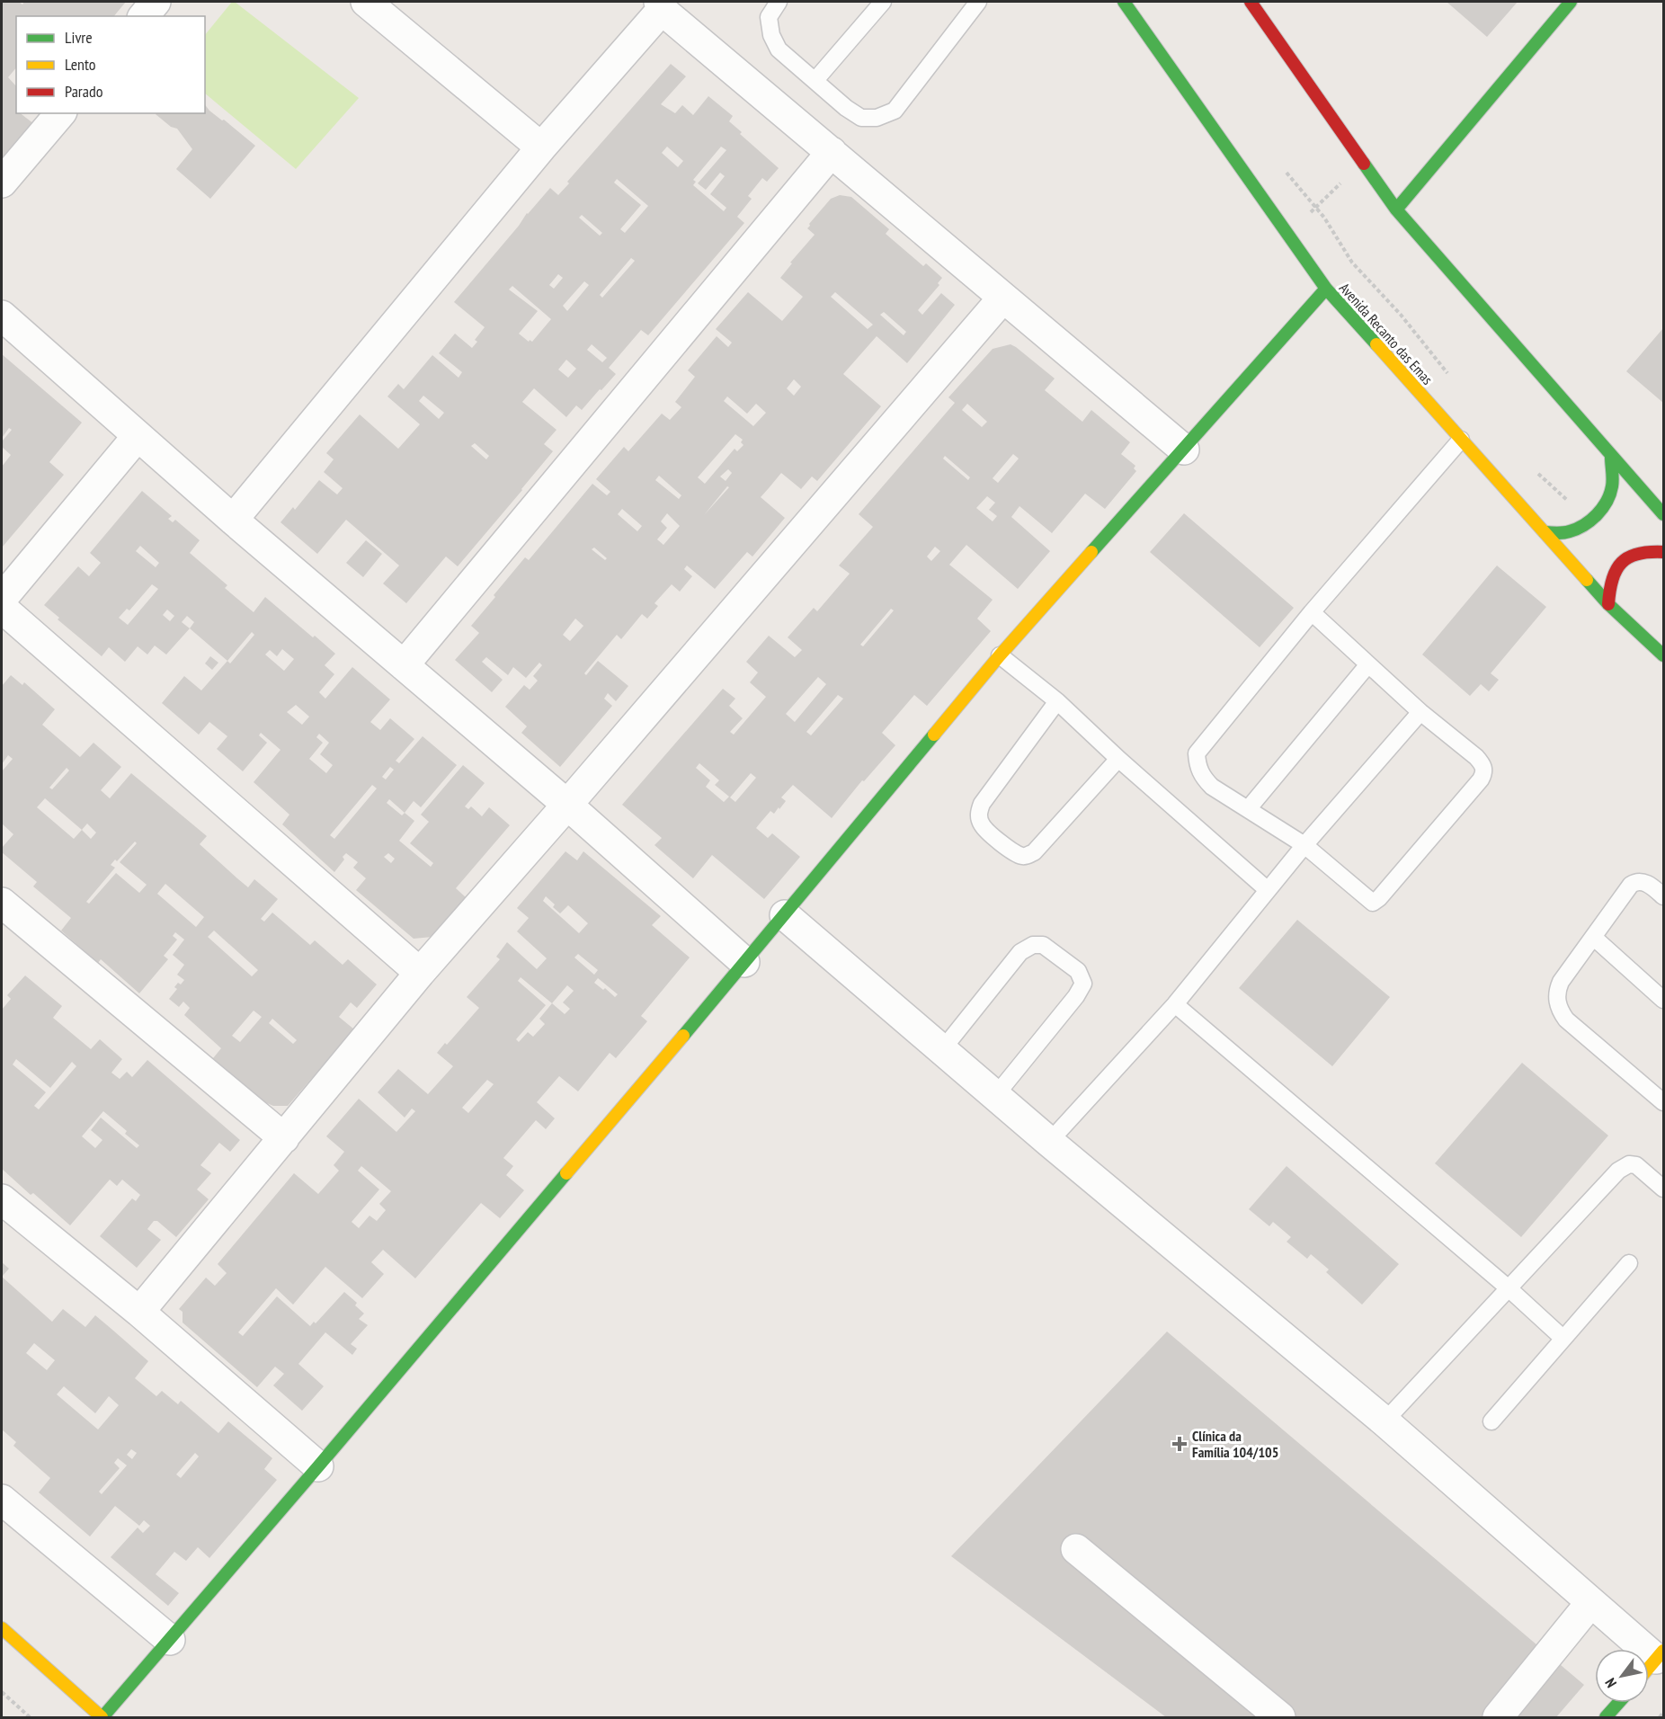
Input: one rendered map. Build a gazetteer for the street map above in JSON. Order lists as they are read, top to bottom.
{
  "streets": {
    "street": ["Avenida Recanto das Emas"]
  },
  "places": {
    "health": ["Clínica da Família 104/105"]
  },
  "legend": ["Livre", "Lento", "Parado"],
  "north": "bottom left"
}
